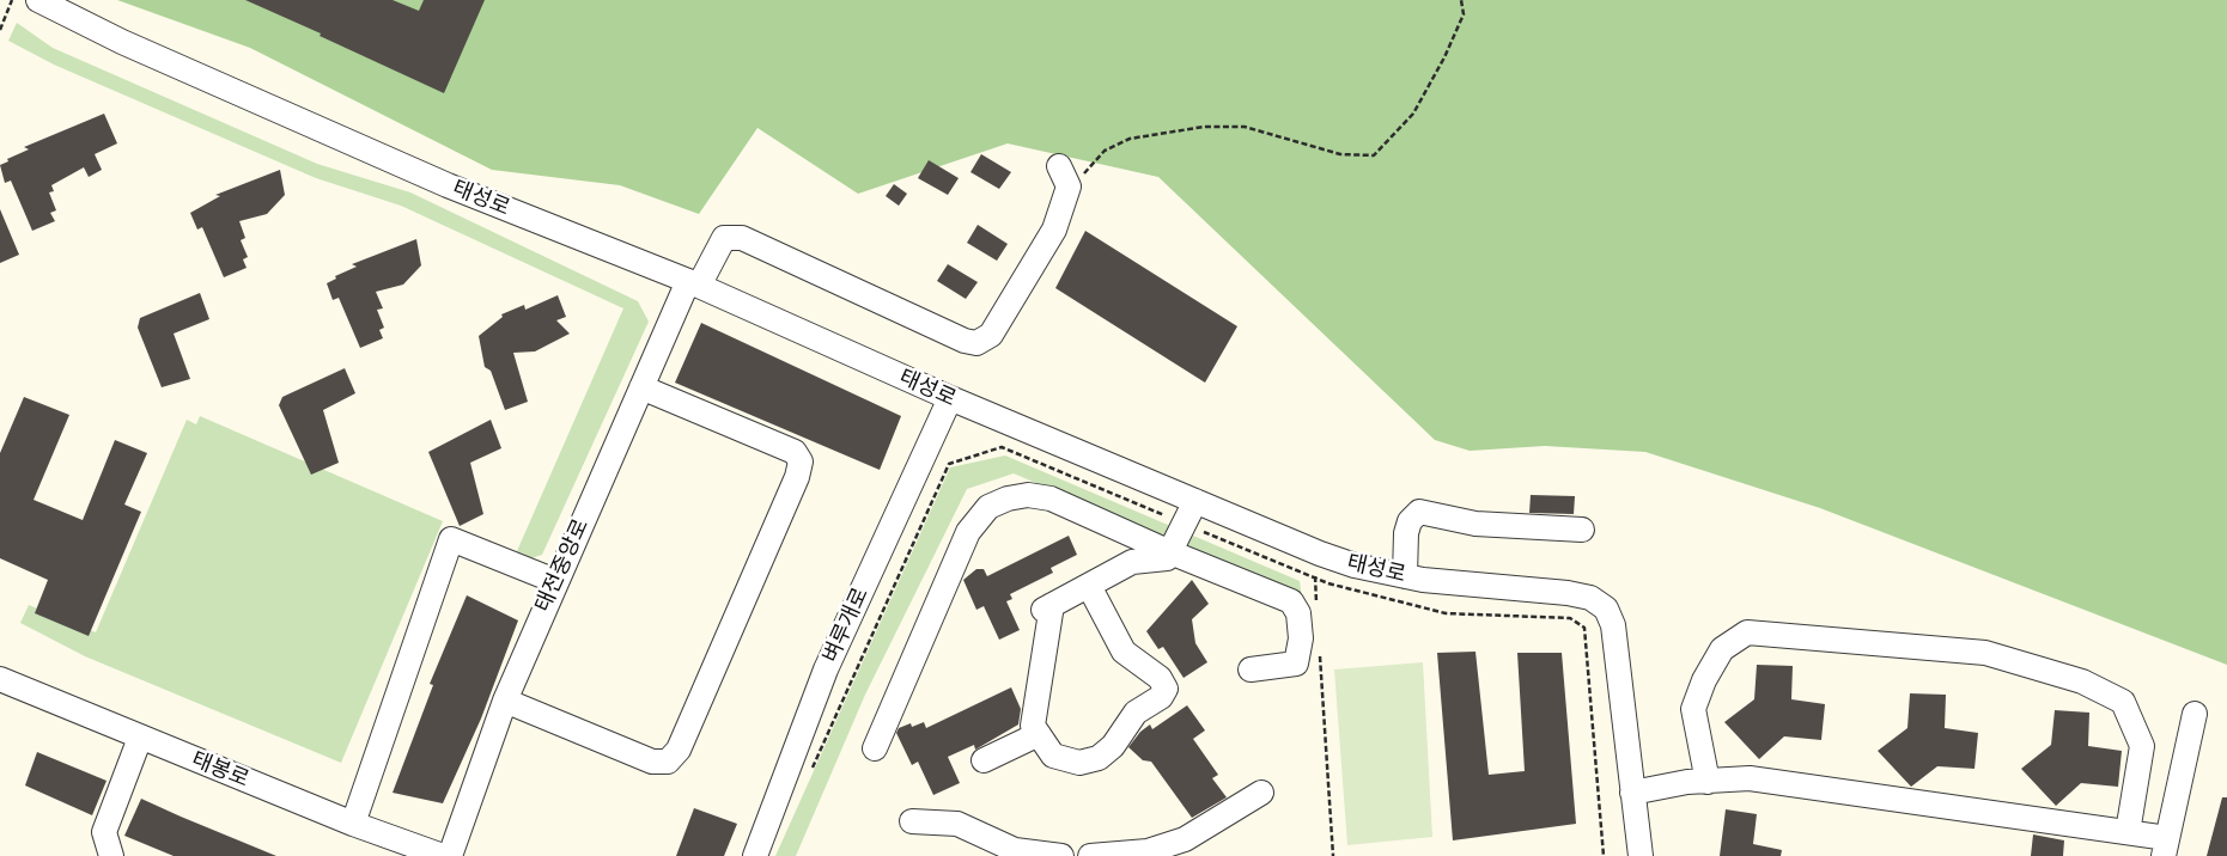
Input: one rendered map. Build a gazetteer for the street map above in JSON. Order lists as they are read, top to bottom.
{
  "streets": {
    "street": [
      "태성로",
      "태전중앙로",
      "벼루개로",
      "태봉로"
    ]
  },
  "crossings": [
    ["태성로", "태전중앙로"],
    ["태성로", "벼루개로"]
  ]
}
